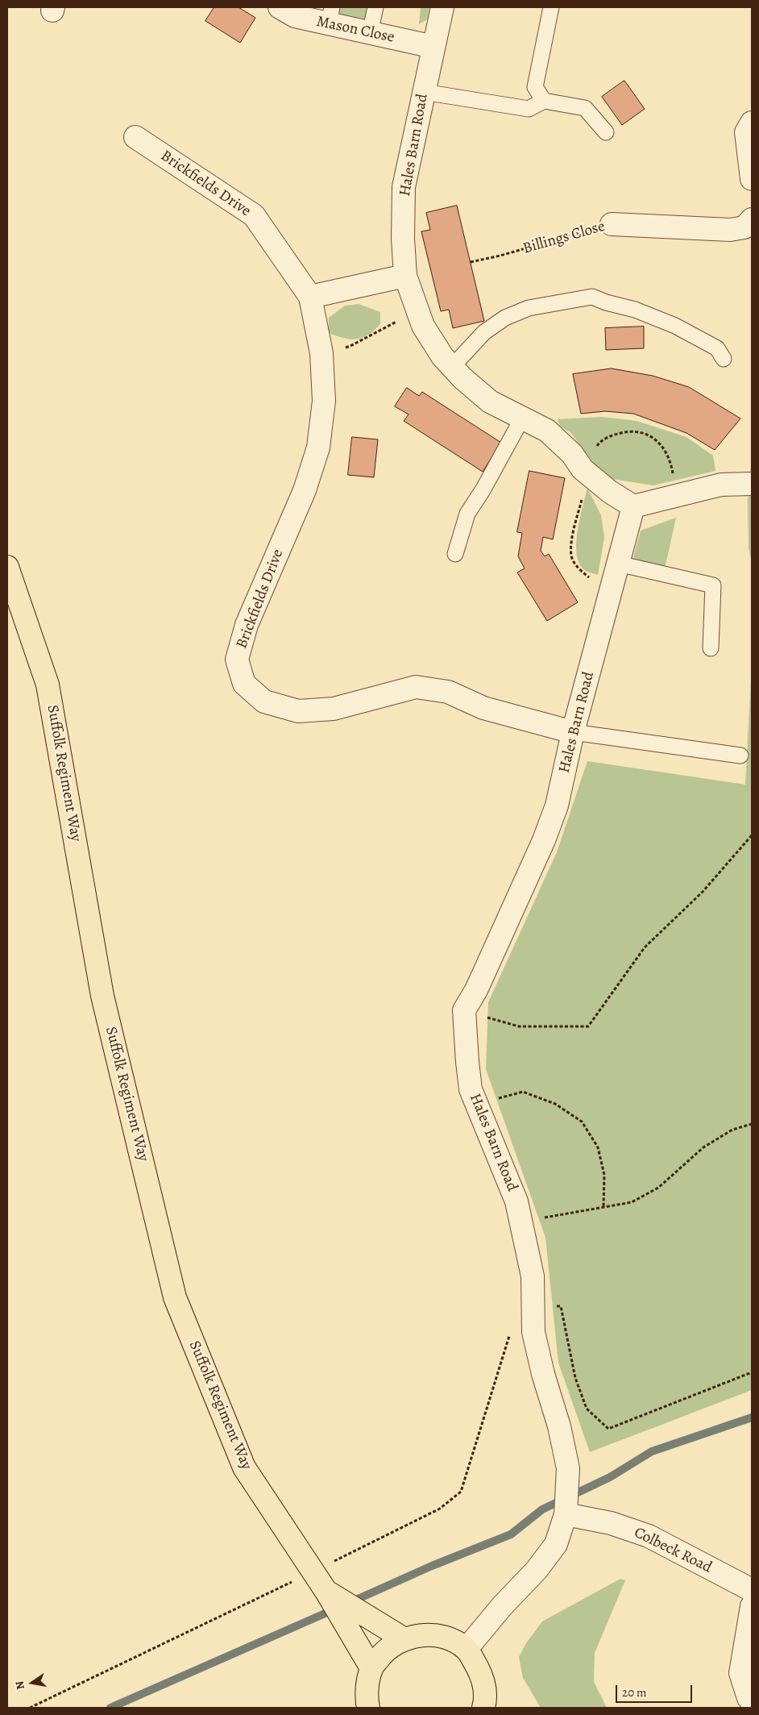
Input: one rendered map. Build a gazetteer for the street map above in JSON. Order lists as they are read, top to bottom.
{
  "streets": {
    "main road": ["Suffolk Regiment Way"],
    "street": [
      "Mason Close",
      "Hales Barn Road",
      "Brickfields Drive",
      "Billings Close",
      "Colbeck Road"
    ]
  },
  "crossings": [
    ["Mason Close", "Hales Barn Road"],
    ["Hales Barn Road", "Brickfields Drive"],
    ["Hales Barn Road", "Colbeck Road"]
  ],
  "scale_bar": "20 m",
  "north": "left"
}
